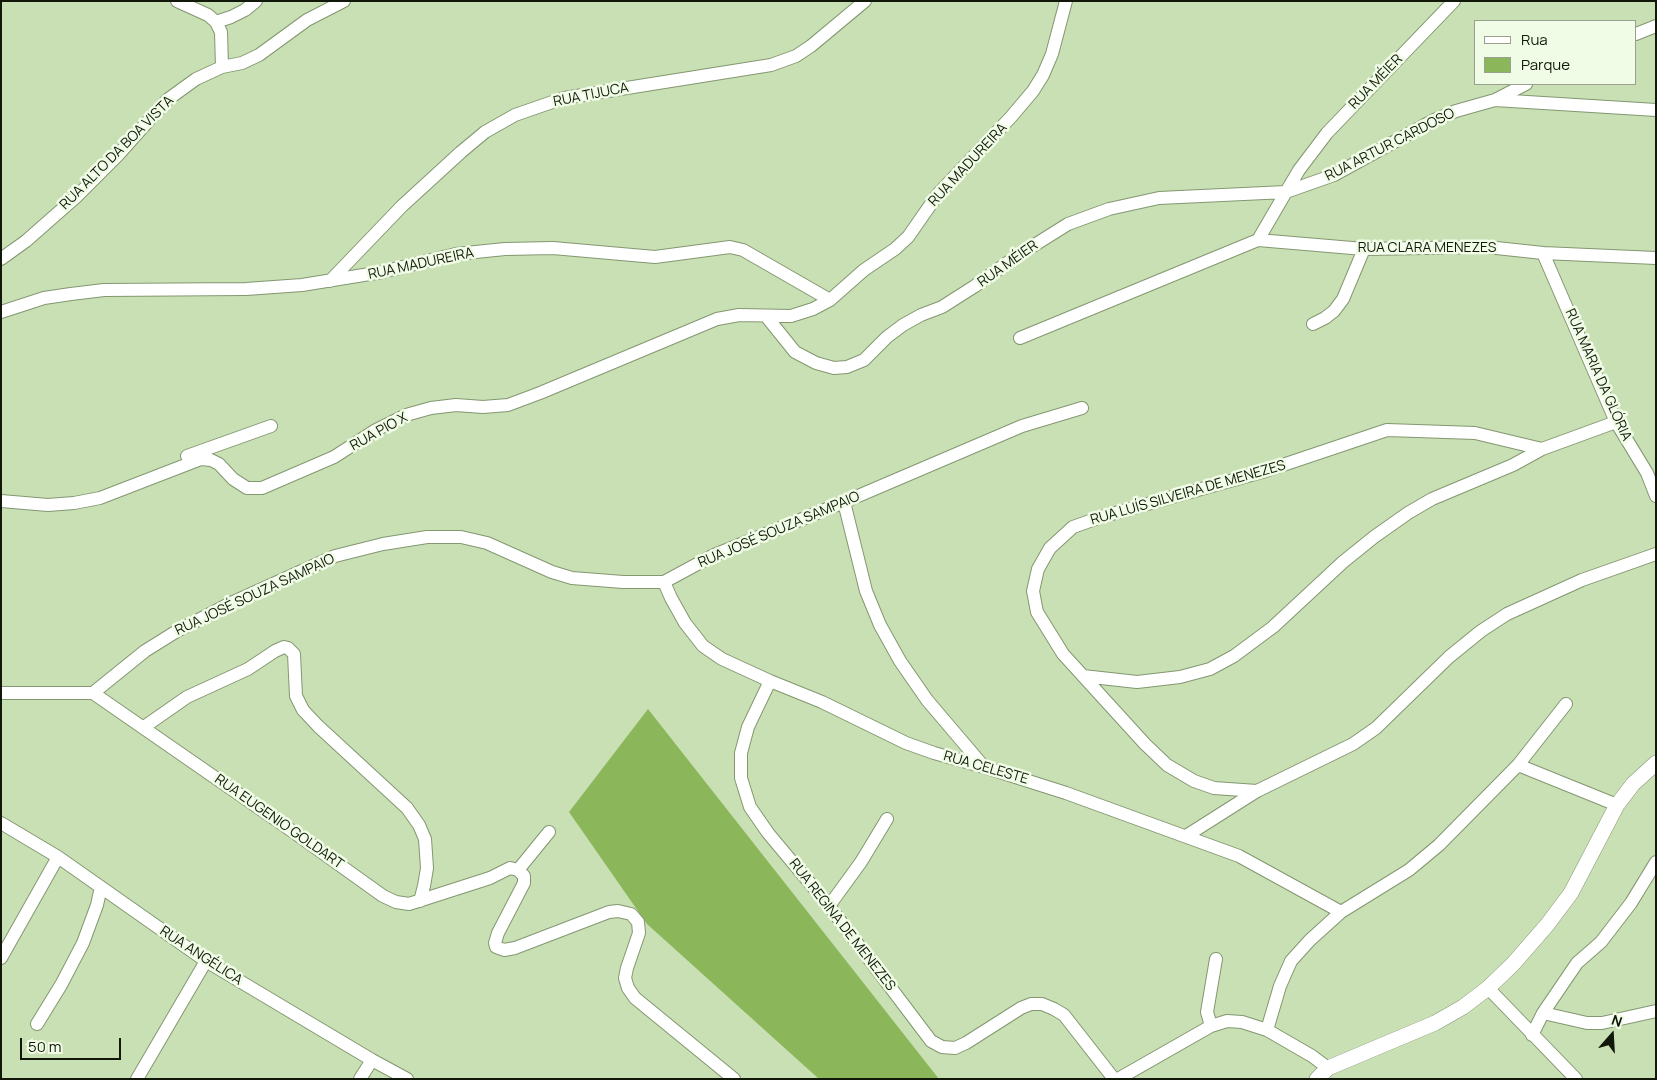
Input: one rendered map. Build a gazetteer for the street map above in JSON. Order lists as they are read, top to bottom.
{
  "streets": {
    "street": [
      "RUA MÉIER",
      "RUA TIJUCA",
      "RUA ARTUR CARDOSO",
      "RUA ALTO DA BOA VISTA",
      "RUA MADUREIRA",
      "RUA CLARA MENEZES",
      "RUA MARIA DA GLÓRIA",
      "RUA PIO X",
      "RUA LUÍS SILVEIRA DE MENEZES",
      "RUA JOSÉ SOUZA SAMPAIO",
      "RUA CELESTE",
      "RUA EUGENIO GOLDART",
      "RUA REGINA DE MENEZES",
      "RUA ANGÉLICA"
    ]
  },
  "crossings": [
    ["RUA MÉIER", "RUA ARTUR CARDOSO"],
    ["RUA MÉIER", "RUA MADUREIRA"],
    ["RUA MÉIER", "RUA CLARA MENEZES"],
    ["RUA MÉIER", "RUA PIO X"],
    ["RUA TIJUCA", "RUA MADUREIRA"],
    ["RUA MADUREIRA", "RUA PIO X"],
    ["RUA CLARA MENEZES", "RUA MARIA DA GLÓRIA"],
    ["RUA JOSÉ SOUZA SAMPAIO", "RUA CELESTE"],
    ["RUA JOSÉ SOUZA SAMPAIO", "RUA EUGENIO GOLDART"],
    ["RUA CELESTE", "RUA REGINA DE MENEZES"]
  ],
  "legend": ["Rua", "Parque"],
  "scale_bar": "50 m",
  "north": "top"
}
